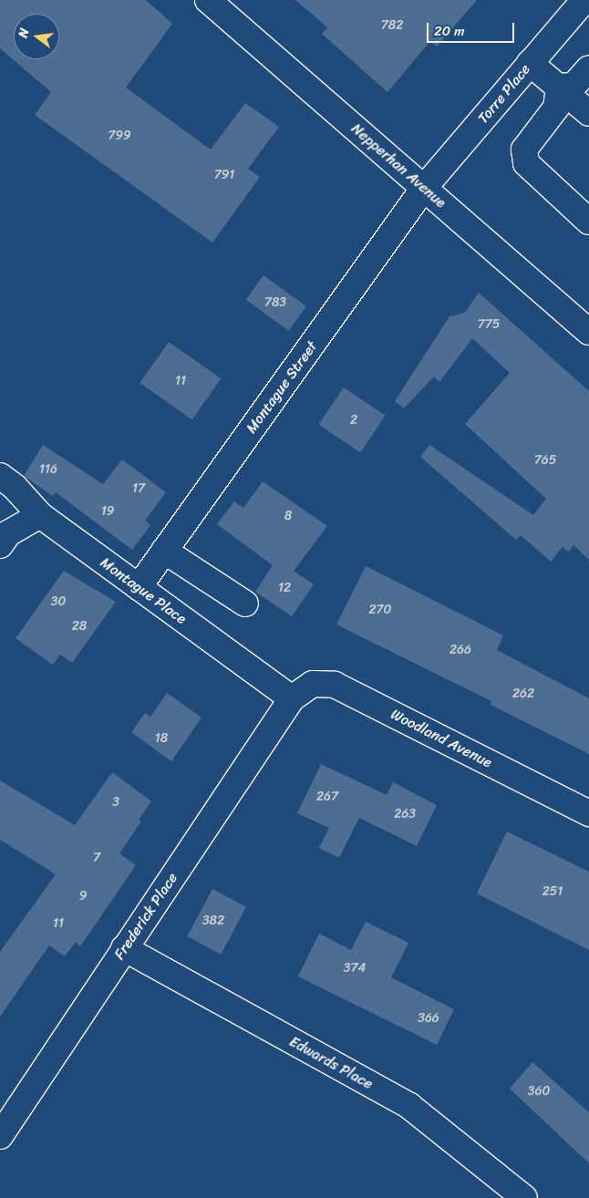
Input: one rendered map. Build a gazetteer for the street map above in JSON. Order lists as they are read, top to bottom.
{
  "streets": {
    "street": [
      "Torre Place",
      "Nepperhan Avenue",
      "Montague Street",
      "Montague Place",
      "Woodland Avenue",
      "Frederick Place",
      "Edwards Place"
    ]
  },
  "crossings": [
    ["Torre Place", "Nepperhan Avenue"],
    ["Torre Place", "Montague Street"],
    ["Nepperhan Avenue", "Montague Street"],
    ["Montague Street", "Montague Place"],
    ["Montague Place", "Woodland Avenue"],
    ["Montague Place", "Frederick Place"],
    ["Woodland Avenue", "Frederick Place"],
    ["Frederick Place", "Edwards Place"]
  ],
  "house_numbers": [
    "782",
    "799",
    "791",
    "783",
    "775",
    "11",
    "2",
    "765",
    "116",
    "17",
    "19",
    "8",
    "12",
    "30",
    "270",
    "28",
    "266",
    "262",
    "18",
    "267",
    "3",
    "263",
    "7",
    "251",
    "9",
    "382",
    "11",
    "374",
    "366",
    "360"
  ],
  "scale_bar": "20 m",
  "north": "left"
}
